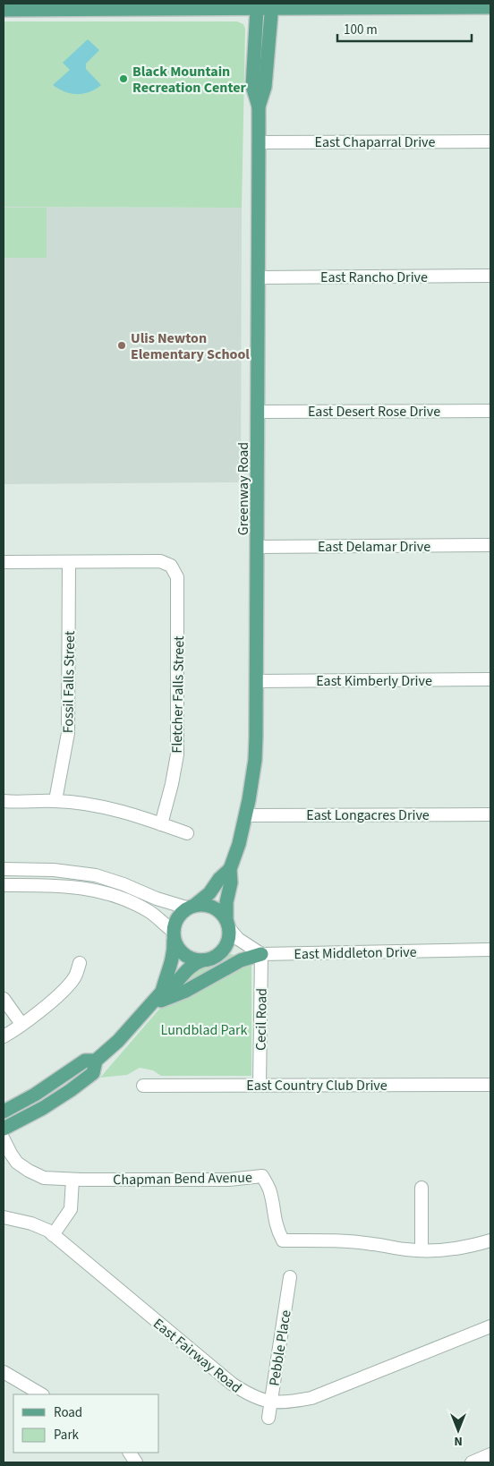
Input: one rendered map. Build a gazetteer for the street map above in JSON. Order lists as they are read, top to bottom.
{
  "streets": {
    "main road": ["Greenway Road"],
    "street": [
      "East Chaparral Drive",
      "East Rancho Drive",
      "East Desert Rose Drive",
      "East Delamar Drive",
      "East Kimberly Drive",
      "Fossil Falls Street",
      "Fletcher Falls Street",
      "East Longacres Drive",
      "East Middleton Drive",
      "Cecil Road",
      "East Country Club Drive",
      "Chapman Bend Avenue",
      "Pebble Place",
      "East Fairway Road"
    ]
  },
  "crossings": [
    ["East Chaparral Drive", "Greenway Road"],
    ["East Rancho Drive", "Greenway Road"],
    ["East Desert Rose Drive", "Greenway Road"],
    ["Greenway Road", "East Delamar Drive"],
    ["Greenway Road", "East Kimberly Drive"],
    ["Greenway Road", "East Longacres Drive"],
    ["Fossil Falls Street", "Fletcher Falls Street"],
    ["East Middleton Drive", "Cecil Road"],
    ["Cecil Road", "East Country Club Drive"],
    ["Pebble Place", "East Fairway Road"]
  ],
  "parks": ["Lundblad Park"],
  "places": ["Black Mountain Recreation Center", "Ulis Newton Elementary School"],
  "legend": ["Road", "Park"],
  "scale_bar": "100 m",
  "north": "bottom"
}
